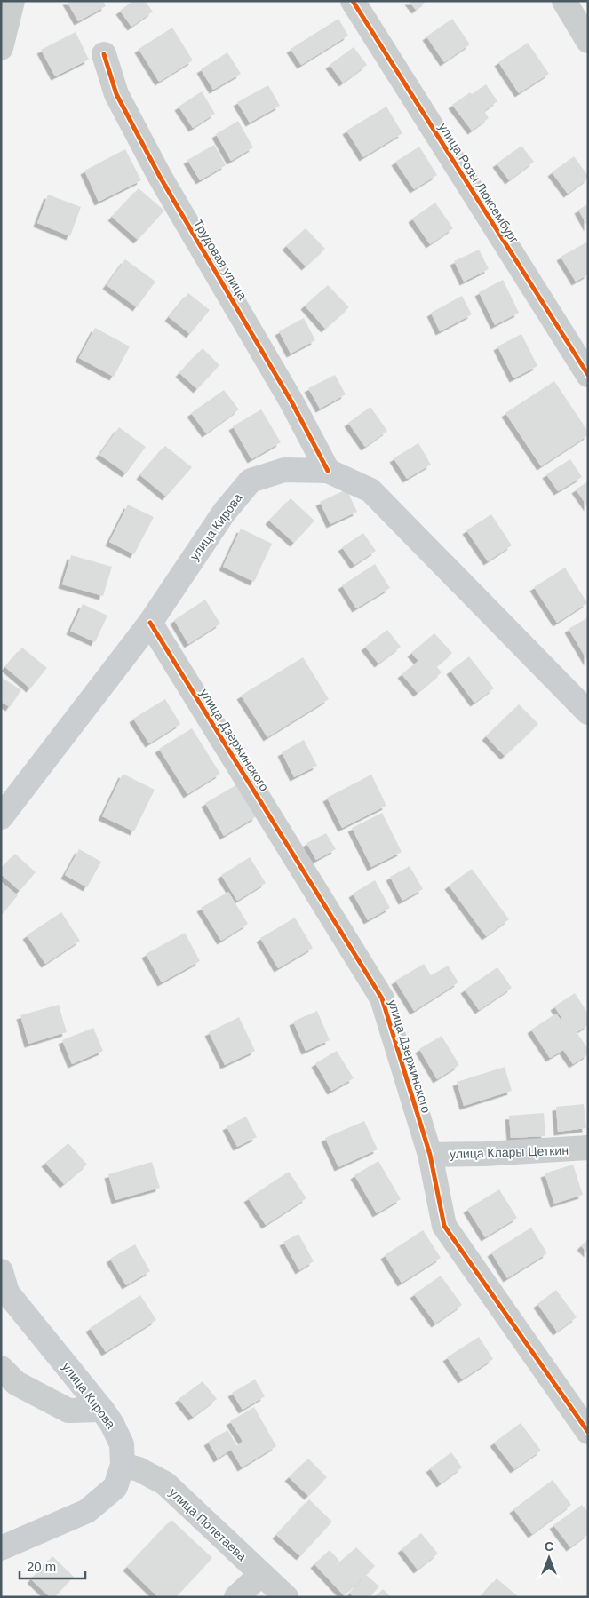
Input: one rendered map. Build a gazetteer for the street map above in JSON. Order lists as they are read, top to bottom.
{
  "streets": {
    "main road": ["улица Кирова"],
    "street": [
      "улица Розы Люксембург",
      "Трудовая улица",
      "улица Дзержинского",
      "улица Клары Цеткин",
      "улица Полетаева"
    ]
  },
  "crossings": [
    ["Трудовая улица", "улица Кирова"],
    ["улица Кирова", "улица Дзержинского"],
    ["улица Кирова", "улица Полетаева"],
    ["улица Дзержинского", "улица Клары Цеткин"]
  ],
  "scale_bar": "20 m",
  "north": "top"
}
